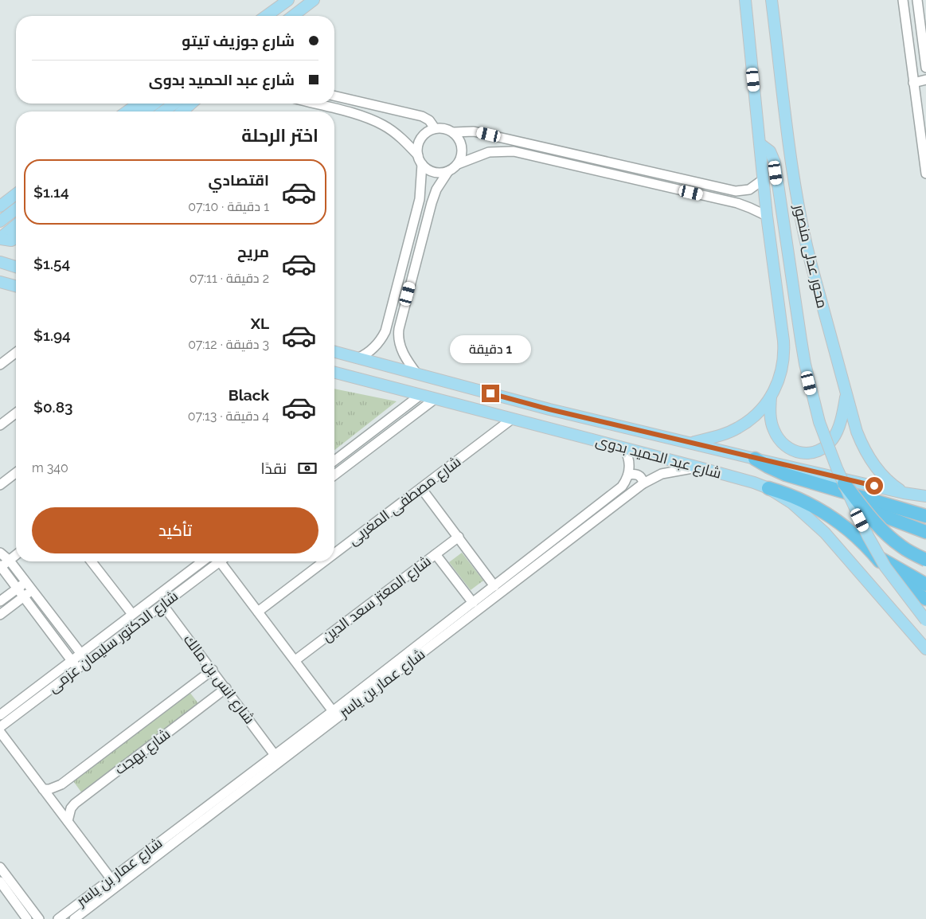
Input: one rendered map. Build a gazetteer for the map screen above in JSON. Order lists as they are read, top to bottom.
{
  "streets": {
    "main road": ["محور عدلى منصور", "شارع عبد الحميد بدوى"],
    "street": [
      "شارع مصطفى المغربى",
      "شارع المعتز سعد الدين",
      "شارع الدكتور سليمان عزمى",
      "شارع انس بن مالك",
      "شارع عمار بن ياسر",
      "شارع بهجت"
    ]
  },
  "crossings": [
    ["محور عدلى منصور", "شارع عبد الحميد بدوى"],
    ["شارع عبد الحميد بدوى", "شارع مصطفى المغربى"],
    ["شارع عبد الحميد بدوى", "شارع عمار بن ياسر"],
    ["شارع الدكتور سليمان عزمى", "شارع انس بن مالك"],
    ["شارع انس بن مالك", "شارع عمار بن ياسر"],
    ["شارع انس بن مالك", "شارع بهجت"]
  ],
  "page": {
    "banner": ["شارع جوزيف تيتو", "شارع عبد الحميد بدوى"],
    "heading": "اختر الرحلة",
    "list": [
      {
        "name": "اقتصادي",
        "note": "1 دقيقة · 07:10",
        "value": "$1.14"
      },
      {
        "name": "مريح",
        "note": "2 دقيقة · 07:11",
        "value": "$1.54"
      },
      {
        "name": "XL",
        "note": "3 دقيقة · 07:12",
        "value": "$1.94"
      },
      {
        "name": "Black",
        "note": "4 دقيقة · 07:13",
        "value": "$0.83"
      }
    ],
    "bubble": "1 دقيقة",
    "pay": ["نقدًا", "340 m"],
    "buttons": "تأكيد"
  }
}
